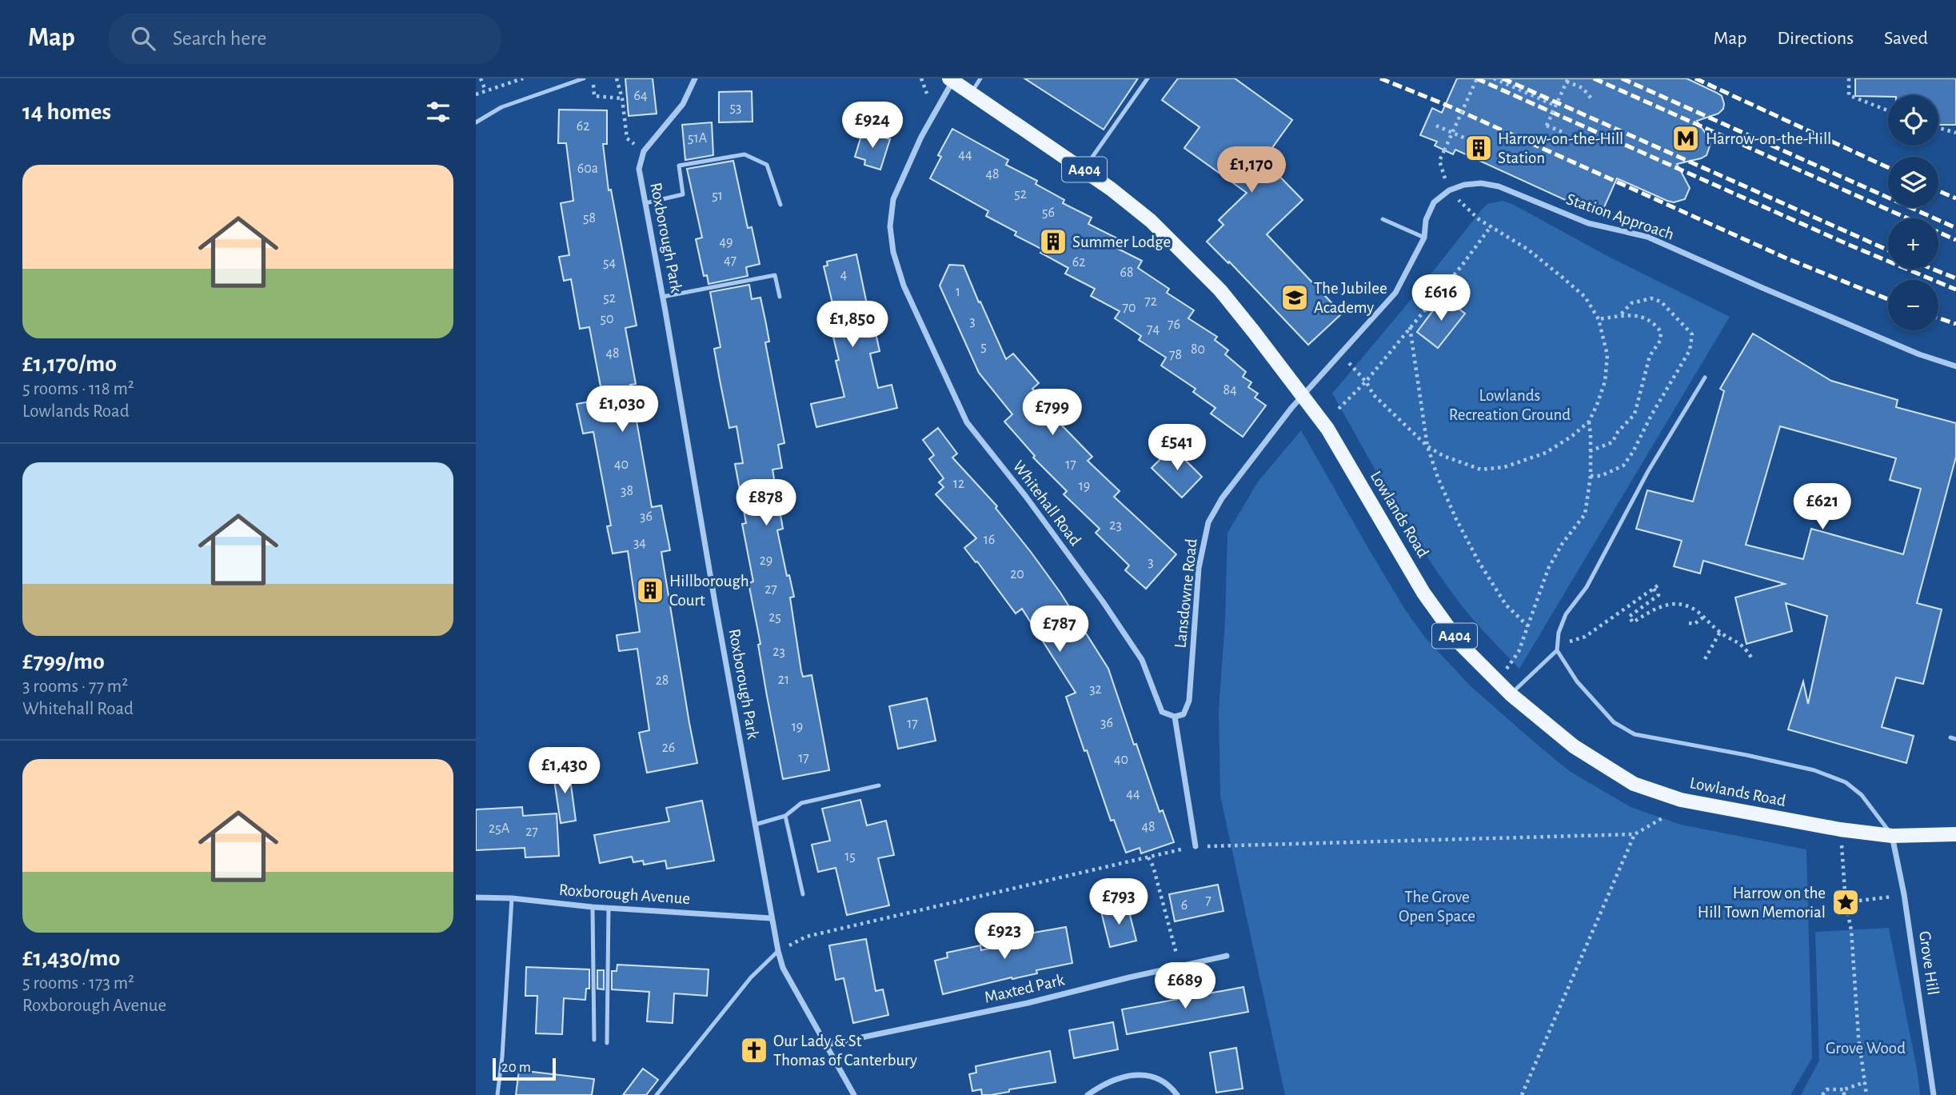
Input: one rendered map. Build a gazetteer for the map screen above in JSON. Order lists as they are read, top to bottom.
{
  "streets": {
    "main road": ["A404", "Lowlands Road"],
    "street": [
      "Station Approach",
      "Roxborough Park",
      "Whitehall Road",
      "Lansdowne Road",
      "Roxborough Avenue",
      "Grove Hill",
      "Maxted Park"
    ]
  },
  "crossings": [
    ["A404", "Lowlands Road"],
    ["A404", "Grove Hill"],
    ["Roxborough Park", "Roxborough Avenue"],
    ["Roxborough Park", "Maxted Park"],
    ["Whitehall Road", "Lowlands Road"],
    ["Whitehall Road", "Lansdowne Road"],
    ["Lowlands Road", "Lansdowne Road"],
    ["Lowlands Road", "Grove Hill"]
  ],
  "parks": ["Lowlands Recreation Ground", "The Grove Open Space", "Grove Wood"],
  "places": {
    "metro station": ["Harrow-on-the-Hill"],
    "building": ["Harrow-on-the-Hill Station", "Summer Lodge", "Hillborough Court"],
    "school or university": ["The Jubilee Academy"],
    "place": ["Harrow on the Hill Town Memorial"],
    "church": ["Our Lady & St Thomas of Canterbury"]
  },
  "house_numbers": [
    "64",
    "53",
    "62",
    "51A",
    "44",
    "60a",
    "48",
    "52",
    "51",
    "56",
    "58",
    "49",
    "47",
    "62",
    "54",
    "68",
    "4",
    "1",
    "52",
    "72",
    "70",
    "50",
    "3",
    "76",
    "74",
    "5",
    "80",
    "48",
    "78",
    "84",
    "40",
    "17",
    "12",
    "19",
    "38",
    "36",
    "23",
    "16",
    "34",
    "29",
    "3",
    "20",
    "27",
    "25",
    "23",
    "21",
    "28",
    "32",
    "36",
    "17",
    "19",
    "26",
    "17",
    "40",
    "44",
    "48",
    "25A",
    "27",
    "15",
    "7",
    "6"
  ],
  "scale_bar": "20 m",
  "page": {
    "header": "Map",
    "search": "Search here",
    "nav": ["Map", "Directions", "Saved"],
    "heading": "14 homes",
    "map_buttons": ["+", "−"],
    "price": [
      "£924",
      "£1,170",
      "£616",
      "£1,850",
      "£1,030",
      "£799",
      "£541",
      "£878",
      "£621",
      "£787",
      "£1,430",
      "£793",
      "£923",
      "£689"
    ],
    "list": [
      {
        "name": "£1,170/mo",
        "note": "5 rooms · 118 m² · Lowlands Road"
      },
      {
        "name": "£799/mo",
        "note": "3 rooms · 77 m² · Whitehall Road"
      },
      {
        "name": "£1,430/mo",
        "note": "5 rooms · 173 m² · Roxborough Avenue"
      }
    ],
    "scale": "20 m"
  }
}
